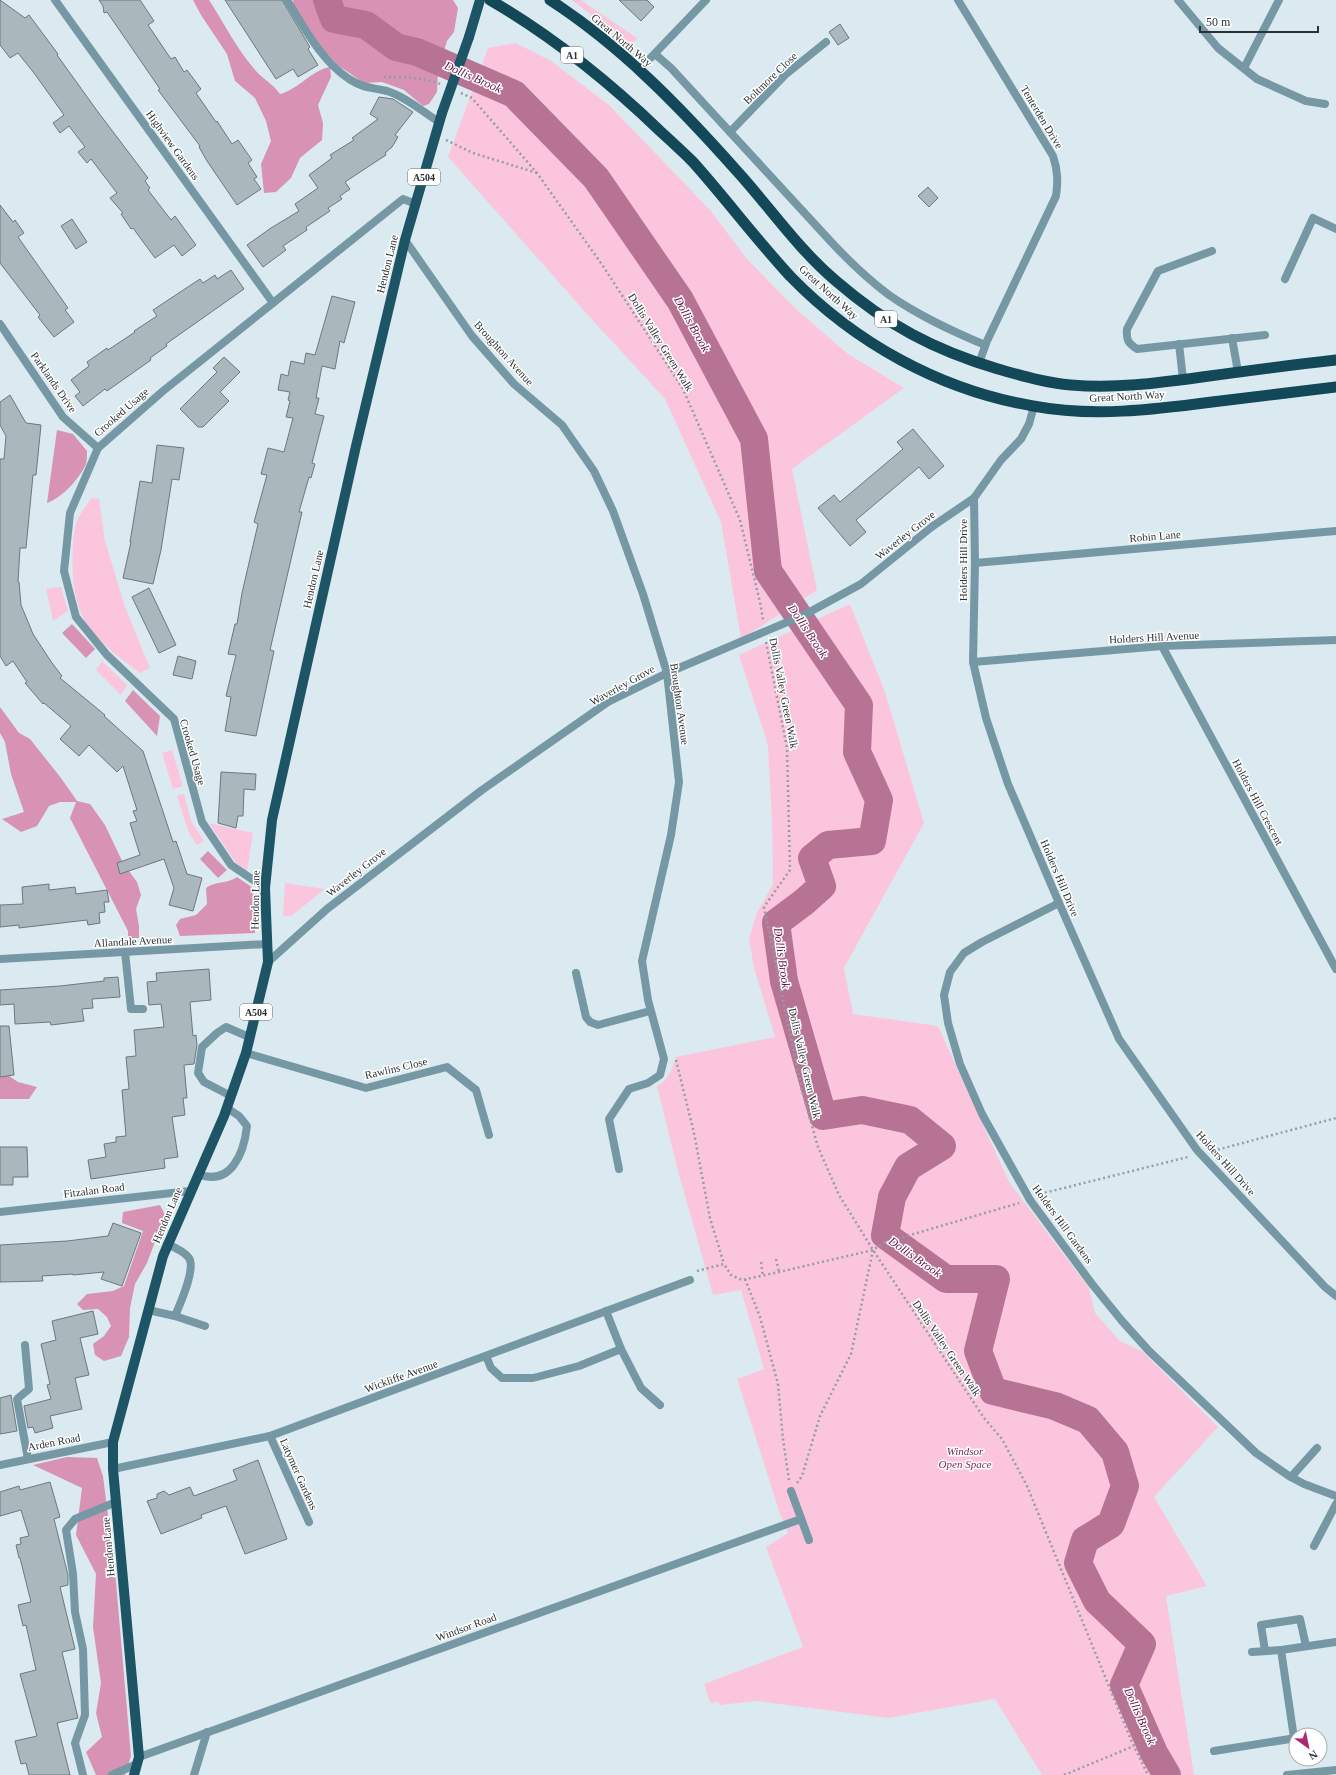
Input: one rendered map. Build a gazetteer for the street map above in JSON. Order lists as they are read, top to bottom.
{
  "streets": {
    "highway": ["Great North Way", "A1"],
    "main road": ["A504", "Hendon Lane"],
    "street": [
      "Boltmore Close",
      "Tenterden Drive",
      "Highview Gardens",
      "Broughton Avenue",
      "Parklands Drive",
      "Crooked Usage",
      "Waverley Grove",
      "Robin Lane",
      "Holders Hill Drive",
      "Holders Hill Avenue",
      "Holders Hill Crescent",
      "Allandale Avenue",
      "Rawlins Close",
      "Fitzalan Road",
      "Holders Hill Gardens",
      "Wickliffe Avenue",
      "Arden Road",
      "Latymer Gardens",
      "Windsor Road"
    ],
    "path": ["Dollis Valley Green Walk"]
  },
  "crossings": [
    ["Great North Way", "Boltmore Close"],
    ["Great North Way", "Tenterden Drive"],
    ["Highview Gardens", "Crooked Usage"],
    ["Hendon Lane", "Broughton Avenue"],
    ["Hendon Lane", "Crooked Usage"],
    ["Hendon Lane", "Waverley Grove"],
    ["Hendon Lane", "Allandale Avenue"],
    ["Hendon Lane", "Rawlins Close"],
    ["Hendon Lane", "Fitzalan Road"],
    ["Hendon Lane", "Wickliffe Avenue"],
    ["Hendon Lane", "Arden Road"],
    ["Hendon Lane", "Windsor Road"],
    ["Dollis Valley Green Walk", "Waverley Grove"],
    ["Broughton Avenue", "Waverley Grove"],
    ["Parklands Drive", "Crooked Usage"],
    ["Waverley Grove", "Holders Hill Drive"],
    ["Robin Lane", "Holders Hill Drive"],
    ["Holders Hill Drive", "Holders Hill Avenue"],
    ["Holders Hill Drive", "Holders Hill Gardens"],
    ["Holders Hill Avenue", "Holders Hill Crescent"],
    ["Wickliffe Avenue", "Latymer Gardens"]
  ],
  "water": ["Dollis Brook"],
  "parks": ["Windsor Open Space"],
  "scale_bar": "50 m",
  "north": "bottom right"
}
